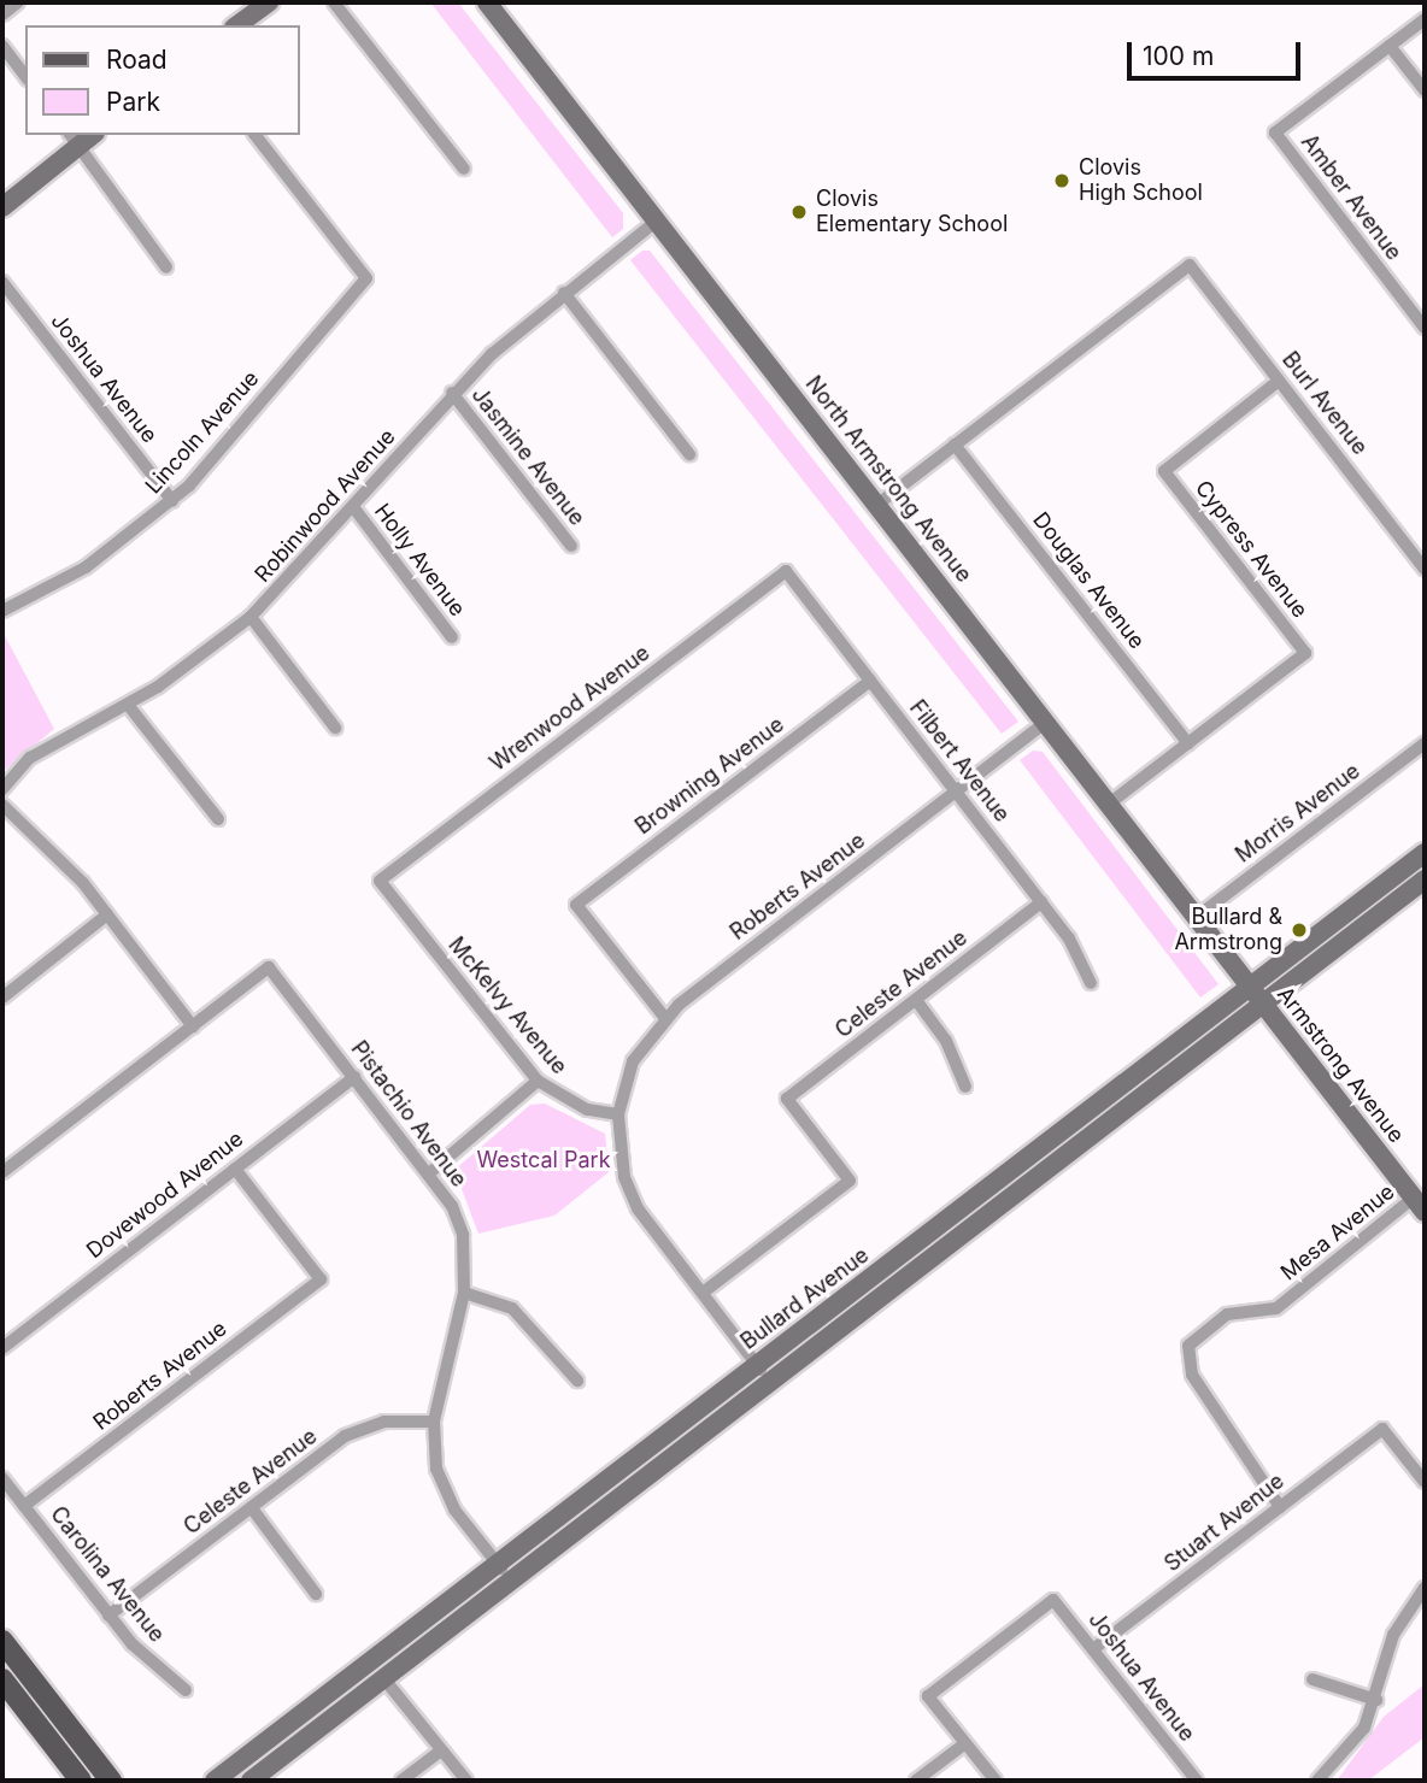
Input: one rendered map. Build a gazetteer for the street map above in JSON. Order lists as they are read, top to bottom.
{
  "streets": {
    "main road": ["North Armstrong Avenue", "Armstrong Avenue", "Bullard Avenue"],
    "street": [
      "Amber Avenue",
      "Joshua Avenue",
      "Burl Avenue",
      "Lincoln Avenue",
      "Jasmine Avenue",
      "Robinwood Avenue",
      "Cypress Avenue",
      "Holly Avenue",
      "Douglas Avenue",
      "Wrenwood Avenue",
      "Filbert Avenue",
      "Browning Avenue",
      "Morris Avenue",
      "Roberts Avenue",
      "Celeste Avenue",
      "McKelvy Avenue",
      "Pistachio Avenue",
      "Dovewood Avenue",
      "Mesa Avenue",
      "Stuart Avenue",
      "Carolina Avenue"
    ]
  },
  "crossings": [
    ["Joshua Avenue", "Lincoln Avenue"],
    ["Joshua Avenue", "Stuart Avenue"],
    ["Burl Avenue", "Cypress Avenue"],
    ["Burl Avenue", "Douglas Avenue"],
    ["Jasmine Avenue", "Robinwood Avenue"],
    ["North Armstrong Avenue", "Robinwood Avenue"],
    ["North Armstrong Avenue", "Morris Avenue"],
    ["North Armstrong Avenue", "Roberts Avenue"],
    ["North Armstrong Avenue", "Armstrong Avenue"],
    ["North Armstrong Avenue", "Bullard Avenue"],
    ["Robinwood Avenue", "Holly Avenue"],
    ["Cypress Avenue", "Douglas Avenue"],
    ["Wrenwood Avenue", "Filbert Avenue"],
    ["Wrenwood Avenue", "McKelvy Avenue"],
    ["Filbert Avenue", "Browning Avenue"],
    ["Filbert Avenue", "Roberts Avenue"],
    ["Filbert Avenue", "Celeste Avenue"],
    ["Browning Avenue", "Roberts Avenue"],
    ["Roberts Avenue", "McKelvy Avenue"],
    ["Roberts Avenue", "Dovewood Avenue"],
    ["Roberts Avenue", "Carolina Avenue"],
    ["Celeste Avenue", "Pistachio Avenue"],
    ["Celeste Avenue", "Carolina Avenue"],
    ["Armstrong Avenue", "Mesa Avenue"],
    ["Armstrong Avenue", "Bullard Avenue"],
    ["Pistachio Avenue", "Dovewood Avenue"],
    ["Pistachio Avenue", "Bullard Avenue"],
    ["Mesa Avenue", "Stuart Avenue"]
  ],
  "parks": ["Westcal Park"],
  "places": ["Clovis High School", "Clovis Elementary School", "Bullard & Armstrong"],
  "legend": ["Road", "Park"],
  "scale_bar": "100 m"
}
